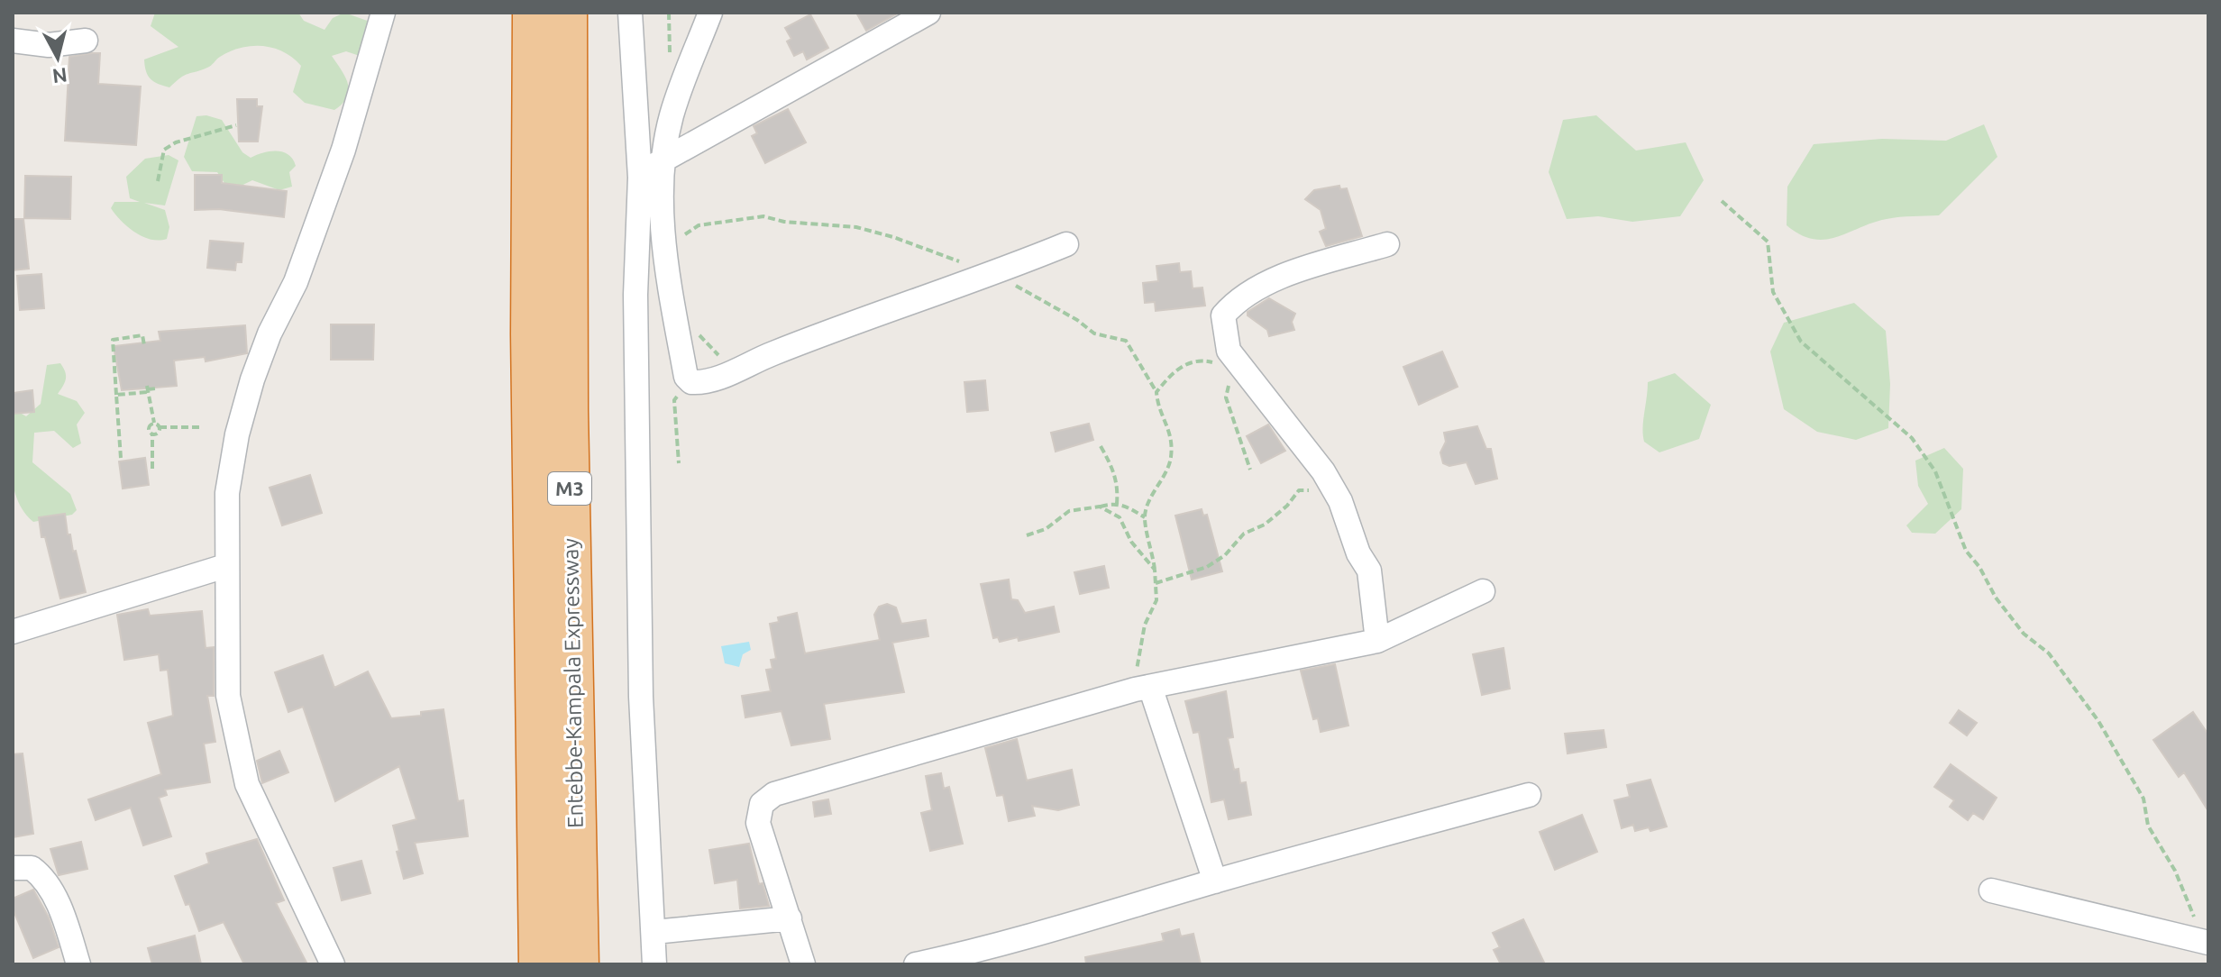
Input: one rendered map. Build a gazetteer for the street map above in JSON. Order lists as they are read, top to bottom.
{
  "streets": {
    "highway": ["M3", "Entebbe-Kampala Expressway"]
  },
  "north": "bottom"
}
